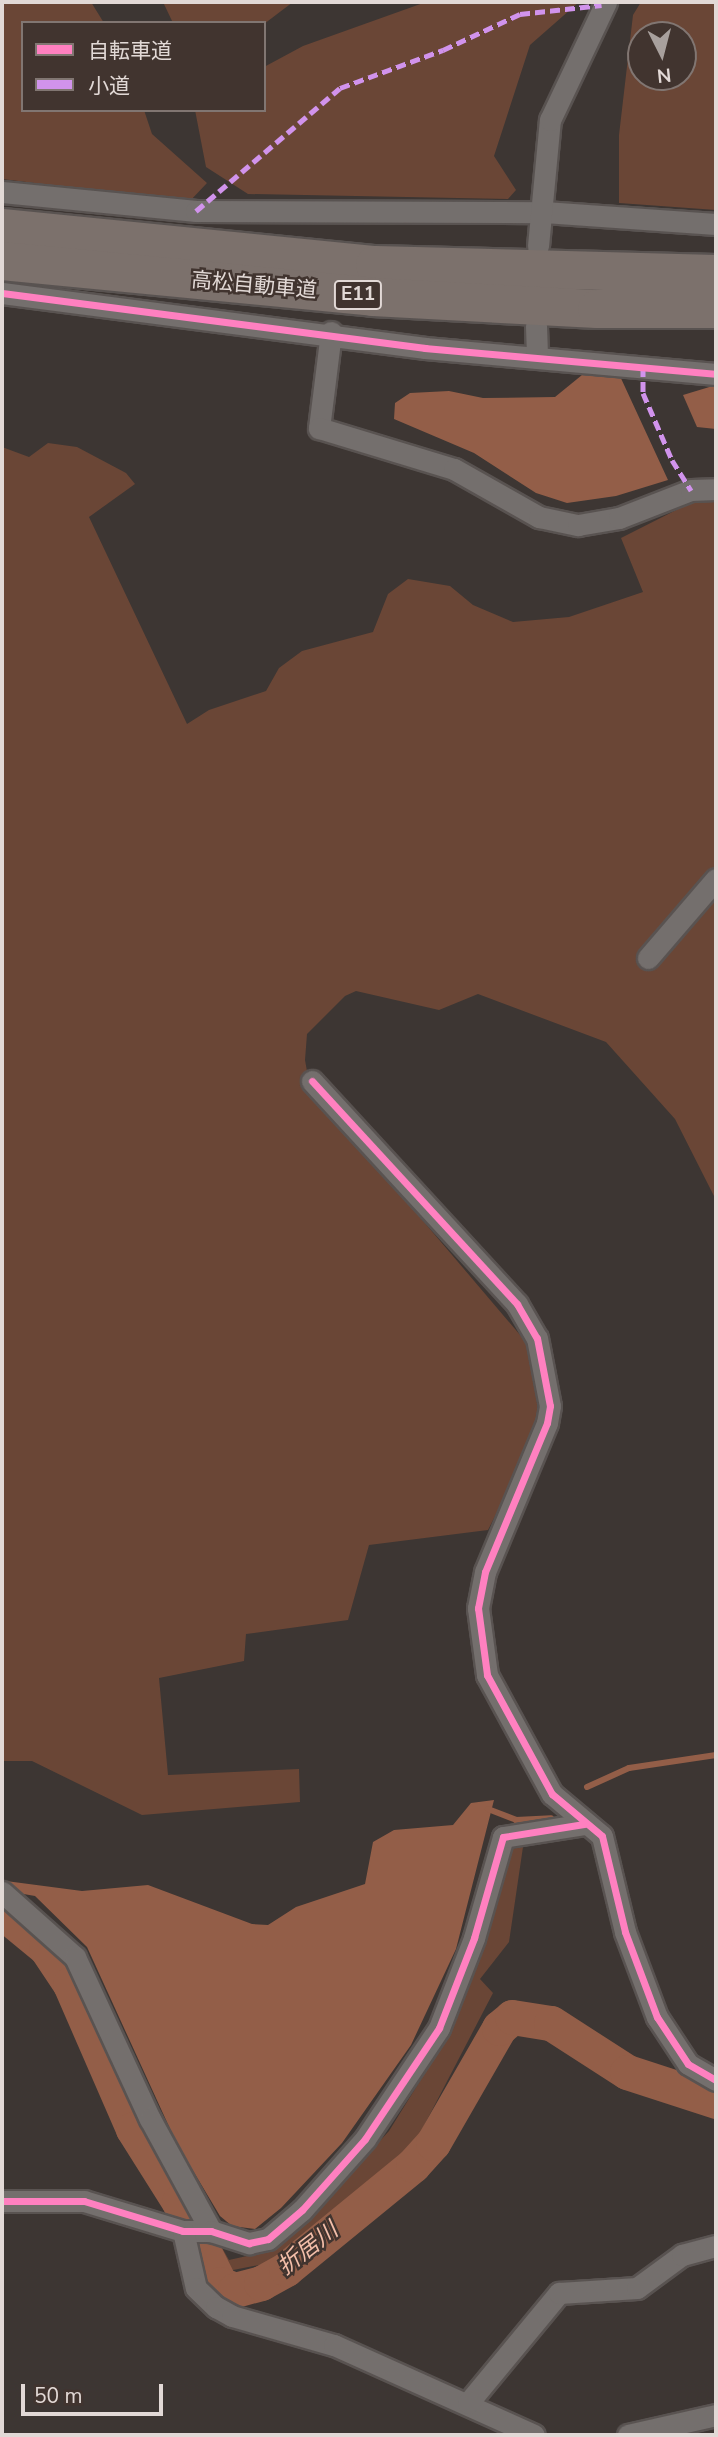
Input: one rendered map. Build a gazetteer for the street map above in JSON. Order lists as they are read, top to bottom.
{
  "streets": {
    "highway": ["高松自動車道", "E11"]
  },
  "water": ["折居川"],
  "legend": ["自転車道", "小道"],
  "scale_bar": "50 m",
  "north": "bottom"
}
